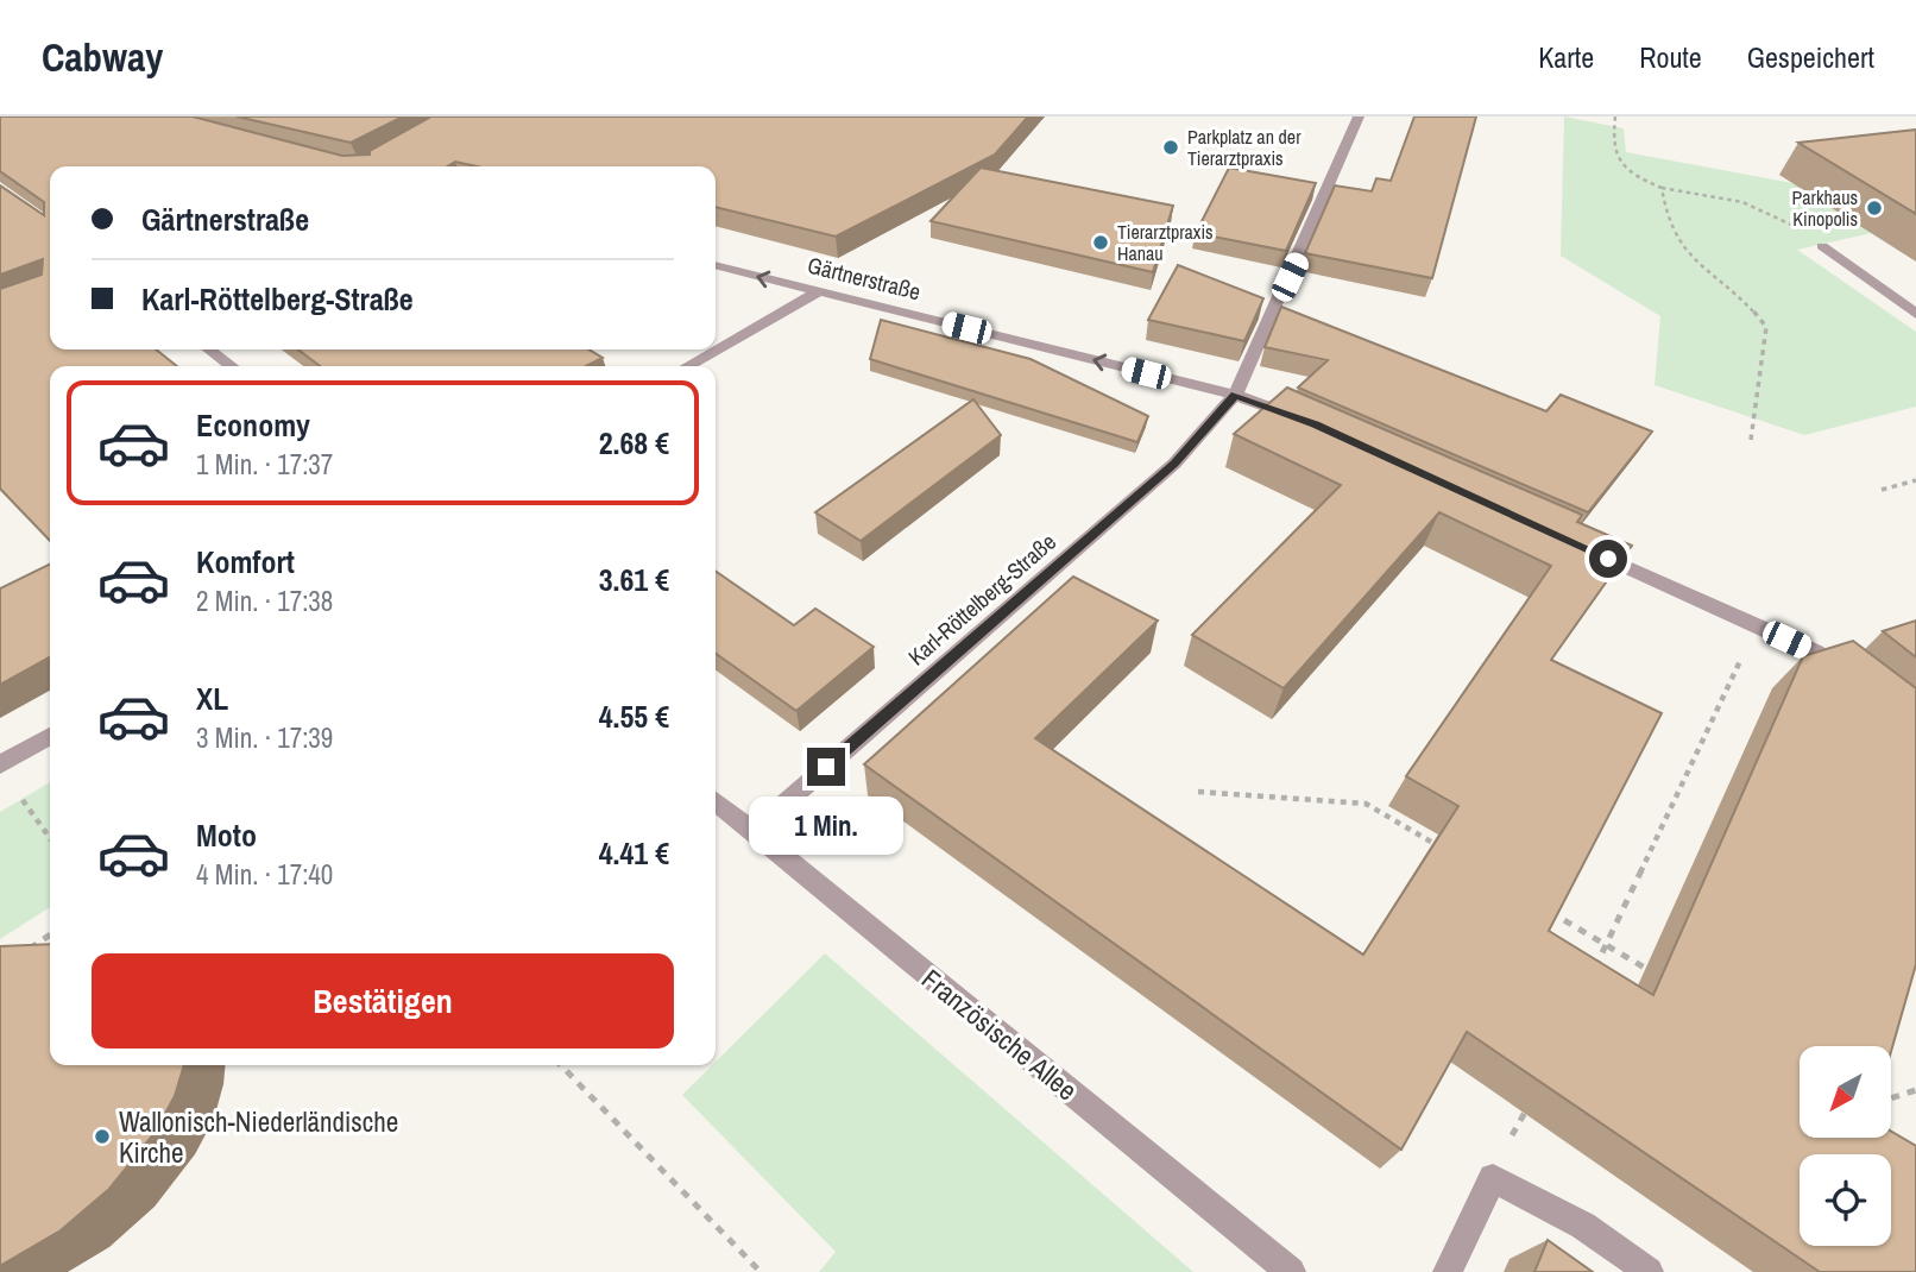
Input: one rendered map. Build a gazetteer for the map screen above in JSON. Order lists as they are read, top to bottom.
{
  "streets": {
    "street": ["Gärtnerstraße", "Karl-Röttelberg-Straße", "Französische Allee"]
  },
  "crossings": [
    ["Gärtnerstraße", "Karl-Röttelberg-Straße"],
    ["Karl-Röttelberg-Straße", "Französische Allee"]
  ],
  "one_way": ["Gärtnerstraße"],
  "places": [
    "Parkplatz an der Tierarztpraxis",
    "Parkhaus Kinopolis",
    "Tierarztpraxis Hanau",
    "Wallonisch-Niederländische Kirche"
  ],
  "north": "bottom left",
  "page": {
    "header": "Cabway",
    "nav": ["Karte", "Route", "Gespeichert"],
    "banner": ["Gärtnerstraße", "Karl-Röttelberg-Straße"],
    "list": [
      {
        "name": "Economy",
        "note": "1 Min. · 17:37",
        "value": "2.68 €"
      },
      {
        "name": "Komfort",
        "note": "2 Min. · 17:38",
        "value": "3.61 €"
      },
      {
        "name": "XL",
        "note": "3 Min. · 17:39",
        "value": "4.55 €"
      },
      {
        "name": "Moto",
        "note": "4 Min. · 17:40",
        "value": "4.41 €"
      }
    ],
    "bubble": "1 Min.",
    "buttons": "Bestätigen"
  }
}
